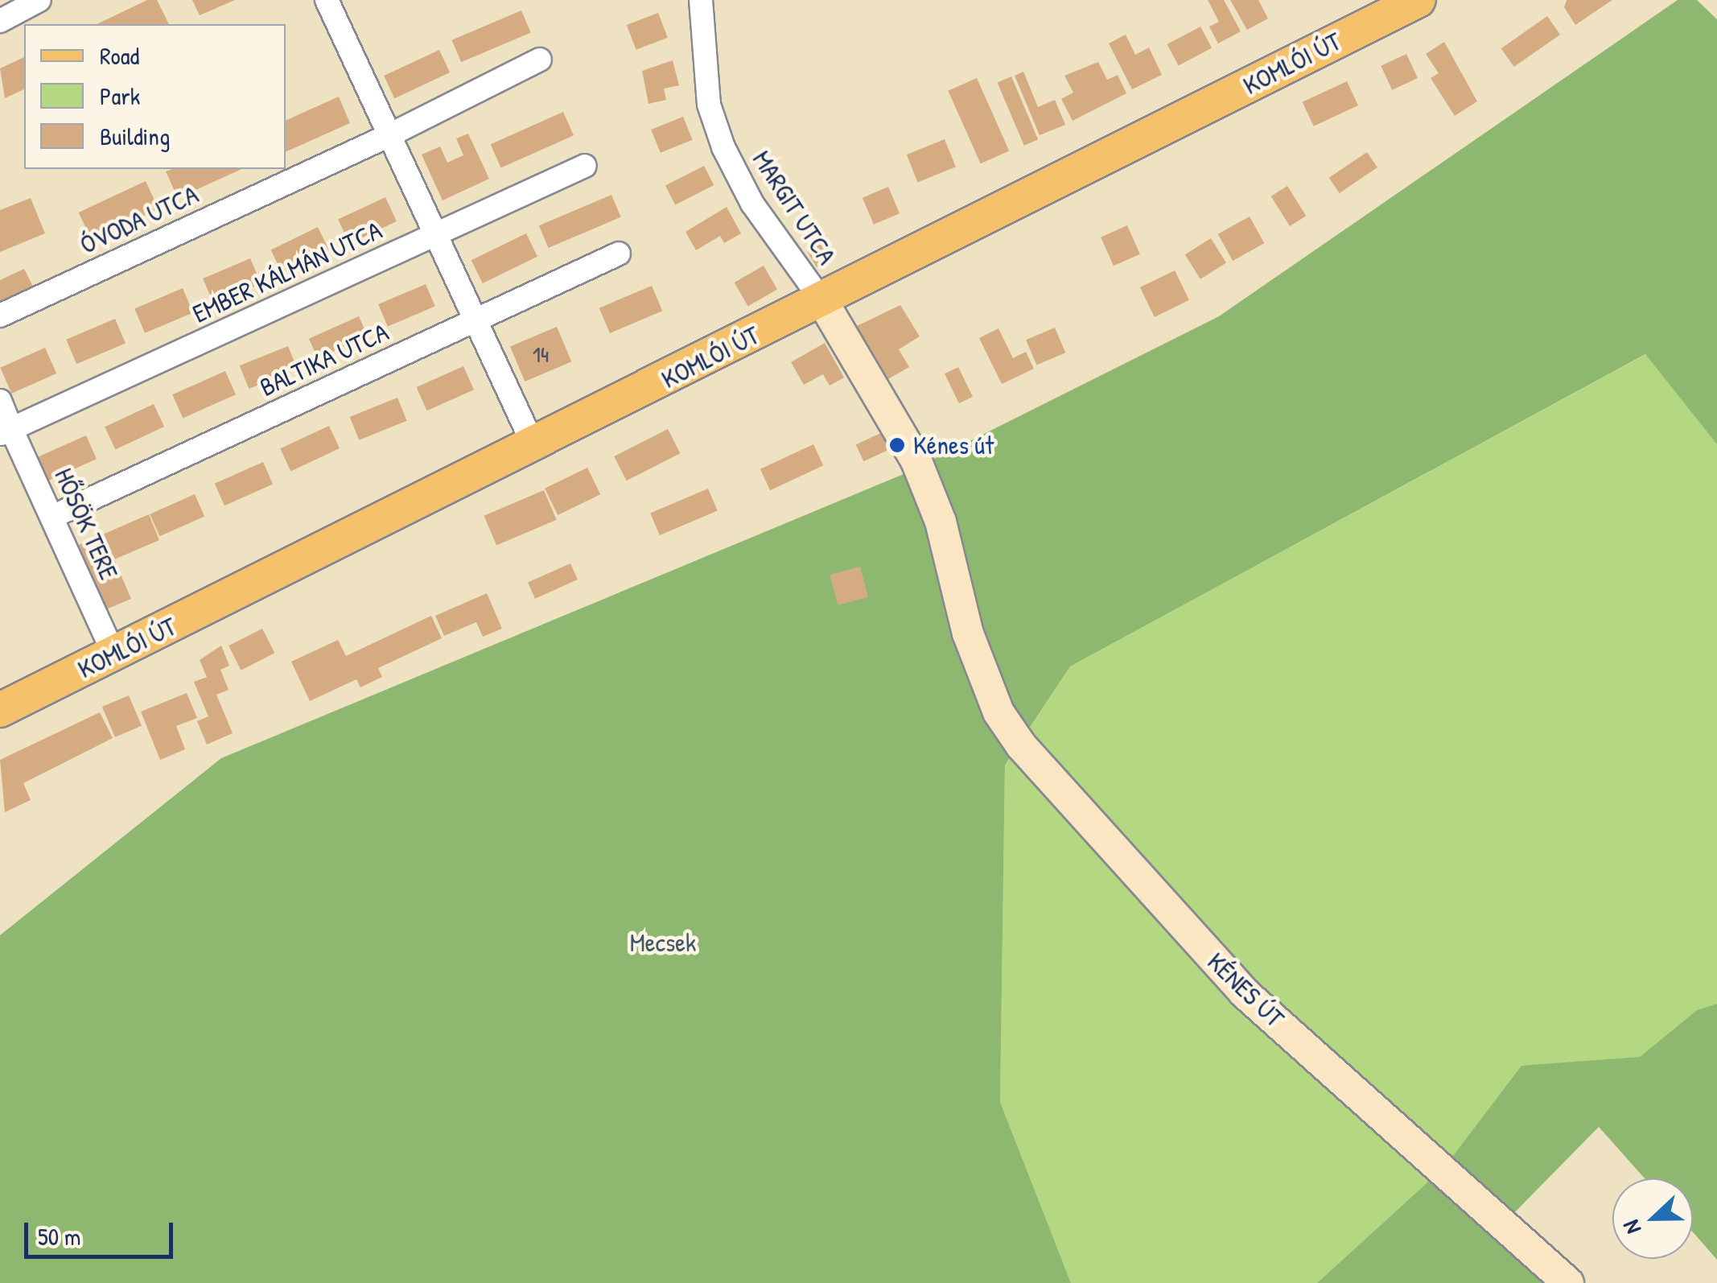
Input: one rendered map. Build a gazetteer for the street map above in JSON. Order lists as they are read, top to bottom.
{
  "streets": {
    "main road": ["KOMLÓI ÚT"],
    "street": [
      "MARGIT UTCA",
      "ÓVODA UTCA",
      "EMBER KÁLMÁN UTCA",
      "BALTIKA UTCA",
      "HŐSÖK TERE",
      "KÉNES ÚT"
    ]
  },
  "crossings": [
    ["KOMLÓI ÚT", "MARGIT UTCA"],
    ["KOMLÓI ÚT", "HŐSÖK TERE"],
    ["KOMLÓI ÚT", "KÉNES ÚT"],
    ["MARGIT UTCA", "KÉNES ÚT"],
    ["EMBER KÁLMÁN UTCA", "HŐSÖK TERE"],
    ["BALTIKA UTCA", "HŐSÖK TERE"]
  ],
  "parks": ["Mecsek"],
  "places": ["Kénes út"],
  "house_numbers": ["14"],
  "legend": ["Road", "Park", "Building"],
  "scale_bar": "50 m",
  "north": "left"
}
